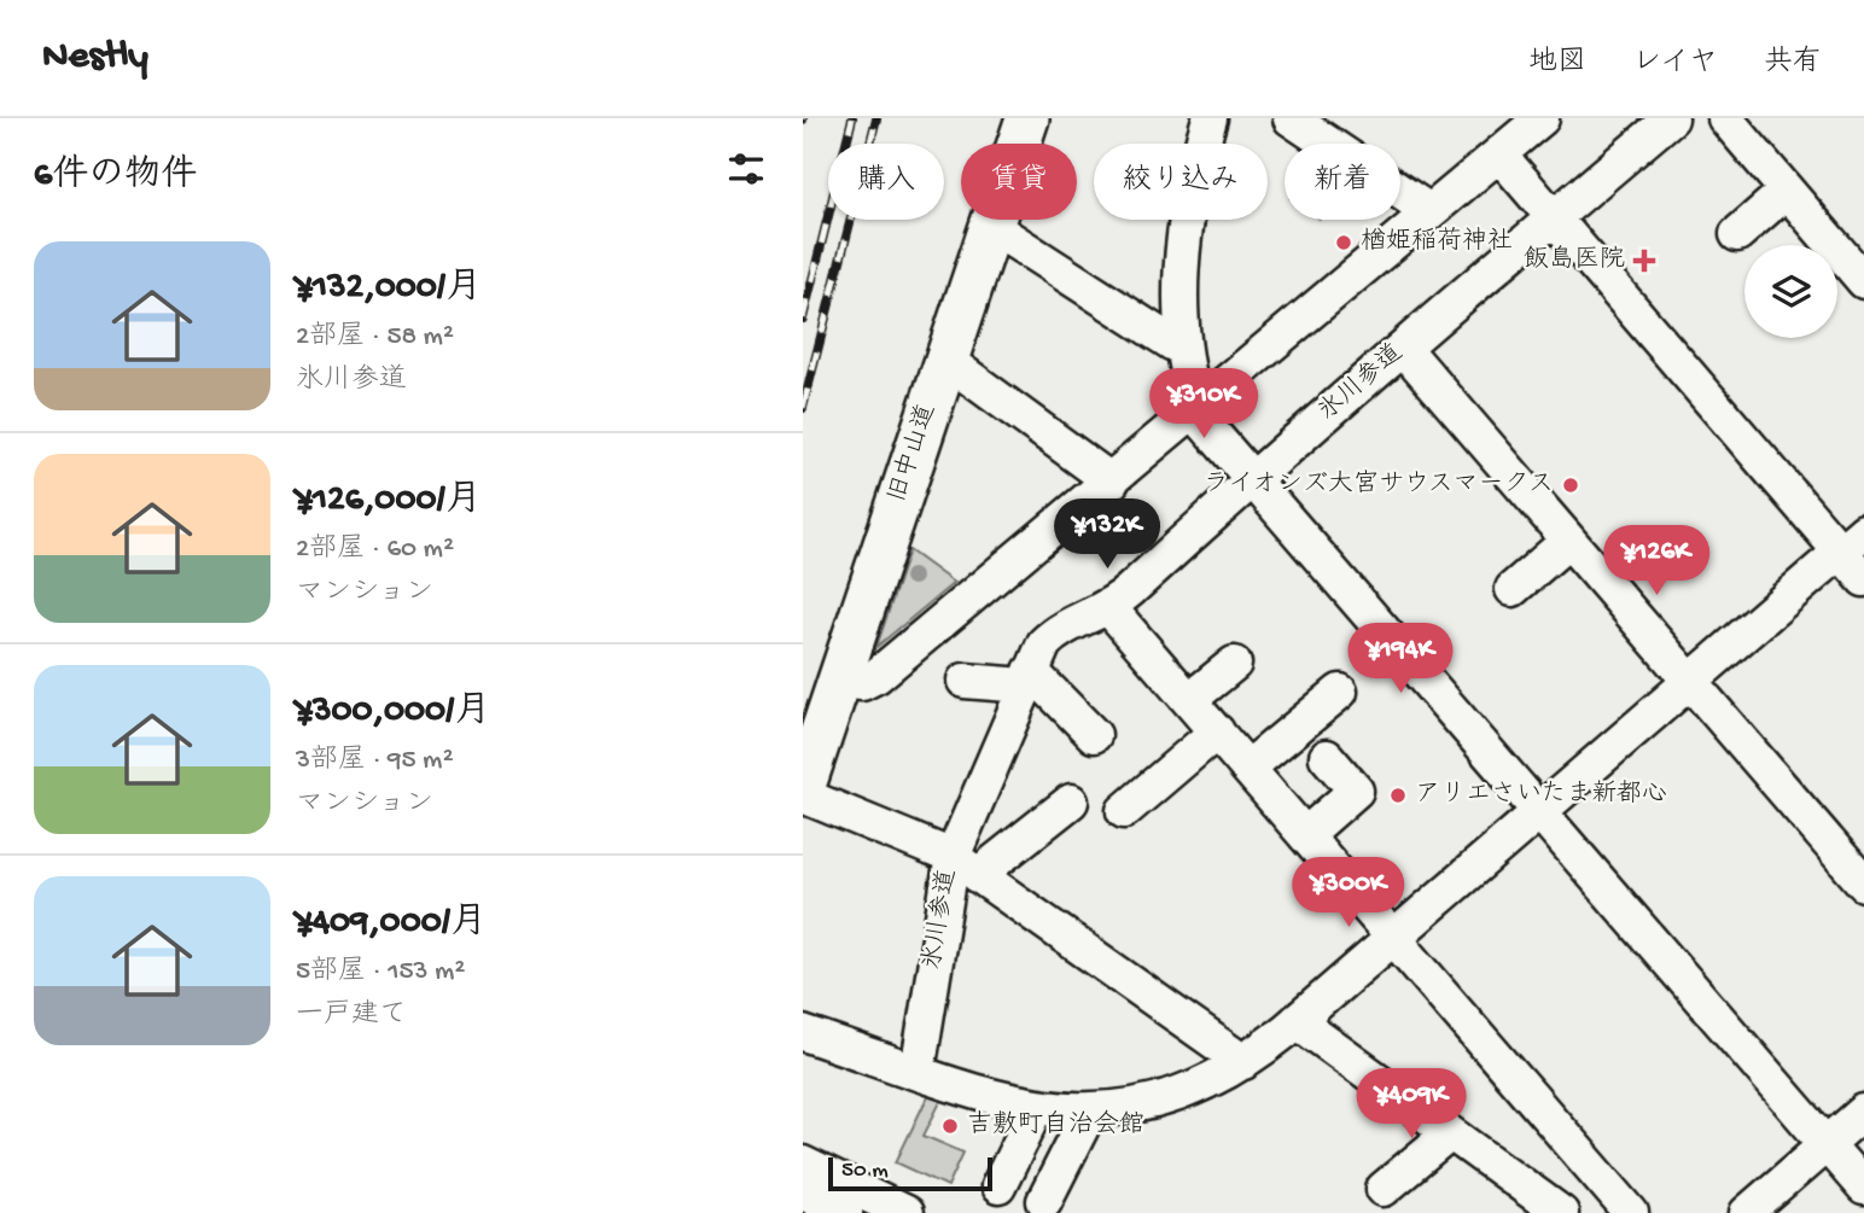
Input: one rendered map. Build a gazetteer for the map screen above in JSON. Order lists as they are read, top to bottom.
{
  "streets": {
    "main road": ["旧中山道"],
    "street": ["氷川参道"]
  },
  "places": {
    "other": [
      "楢姫稲荷神社",
      "ライオンズ大宮サウスマークス",
      "アリエさいたま新都心",
      "吉敷町自治会館"
    ],
    "health": ["飯島医院"]
  },
  "scale_bar": "50 m",
  "page": {
    "header": "Nestly",
    "nav": ["地図", "レイヤ", "共有"],
    "heading": "6件の物件",
    "chip": [
      "購入",
      "賃貸",
      "絞り込み",
      "新着"
    ],
    "list": [
      {
        "name": "¥132,000/月",
        "note": "2部屋 · 58 m² · 氷川参道"
      },
      {
        "name": "¥126,000/月",
        "note": "2部屋 · 60 m² · マンション"
      },
      {
        "name": "¥300,000/月",
        "note": "3部屋 · 95 m² · マンション"
      },
      {
        "name": "¥409,000/月",
        "note": "5部屋 · 153 m² · 一戸建て"
      }
    ],
    "price": [
      "¥310K",
      "¥132K",
      "¥126K",
      "¥194K",
      "¥300K",
      "¥409K"
    ],
    "scale": "50 m"
  }
}
